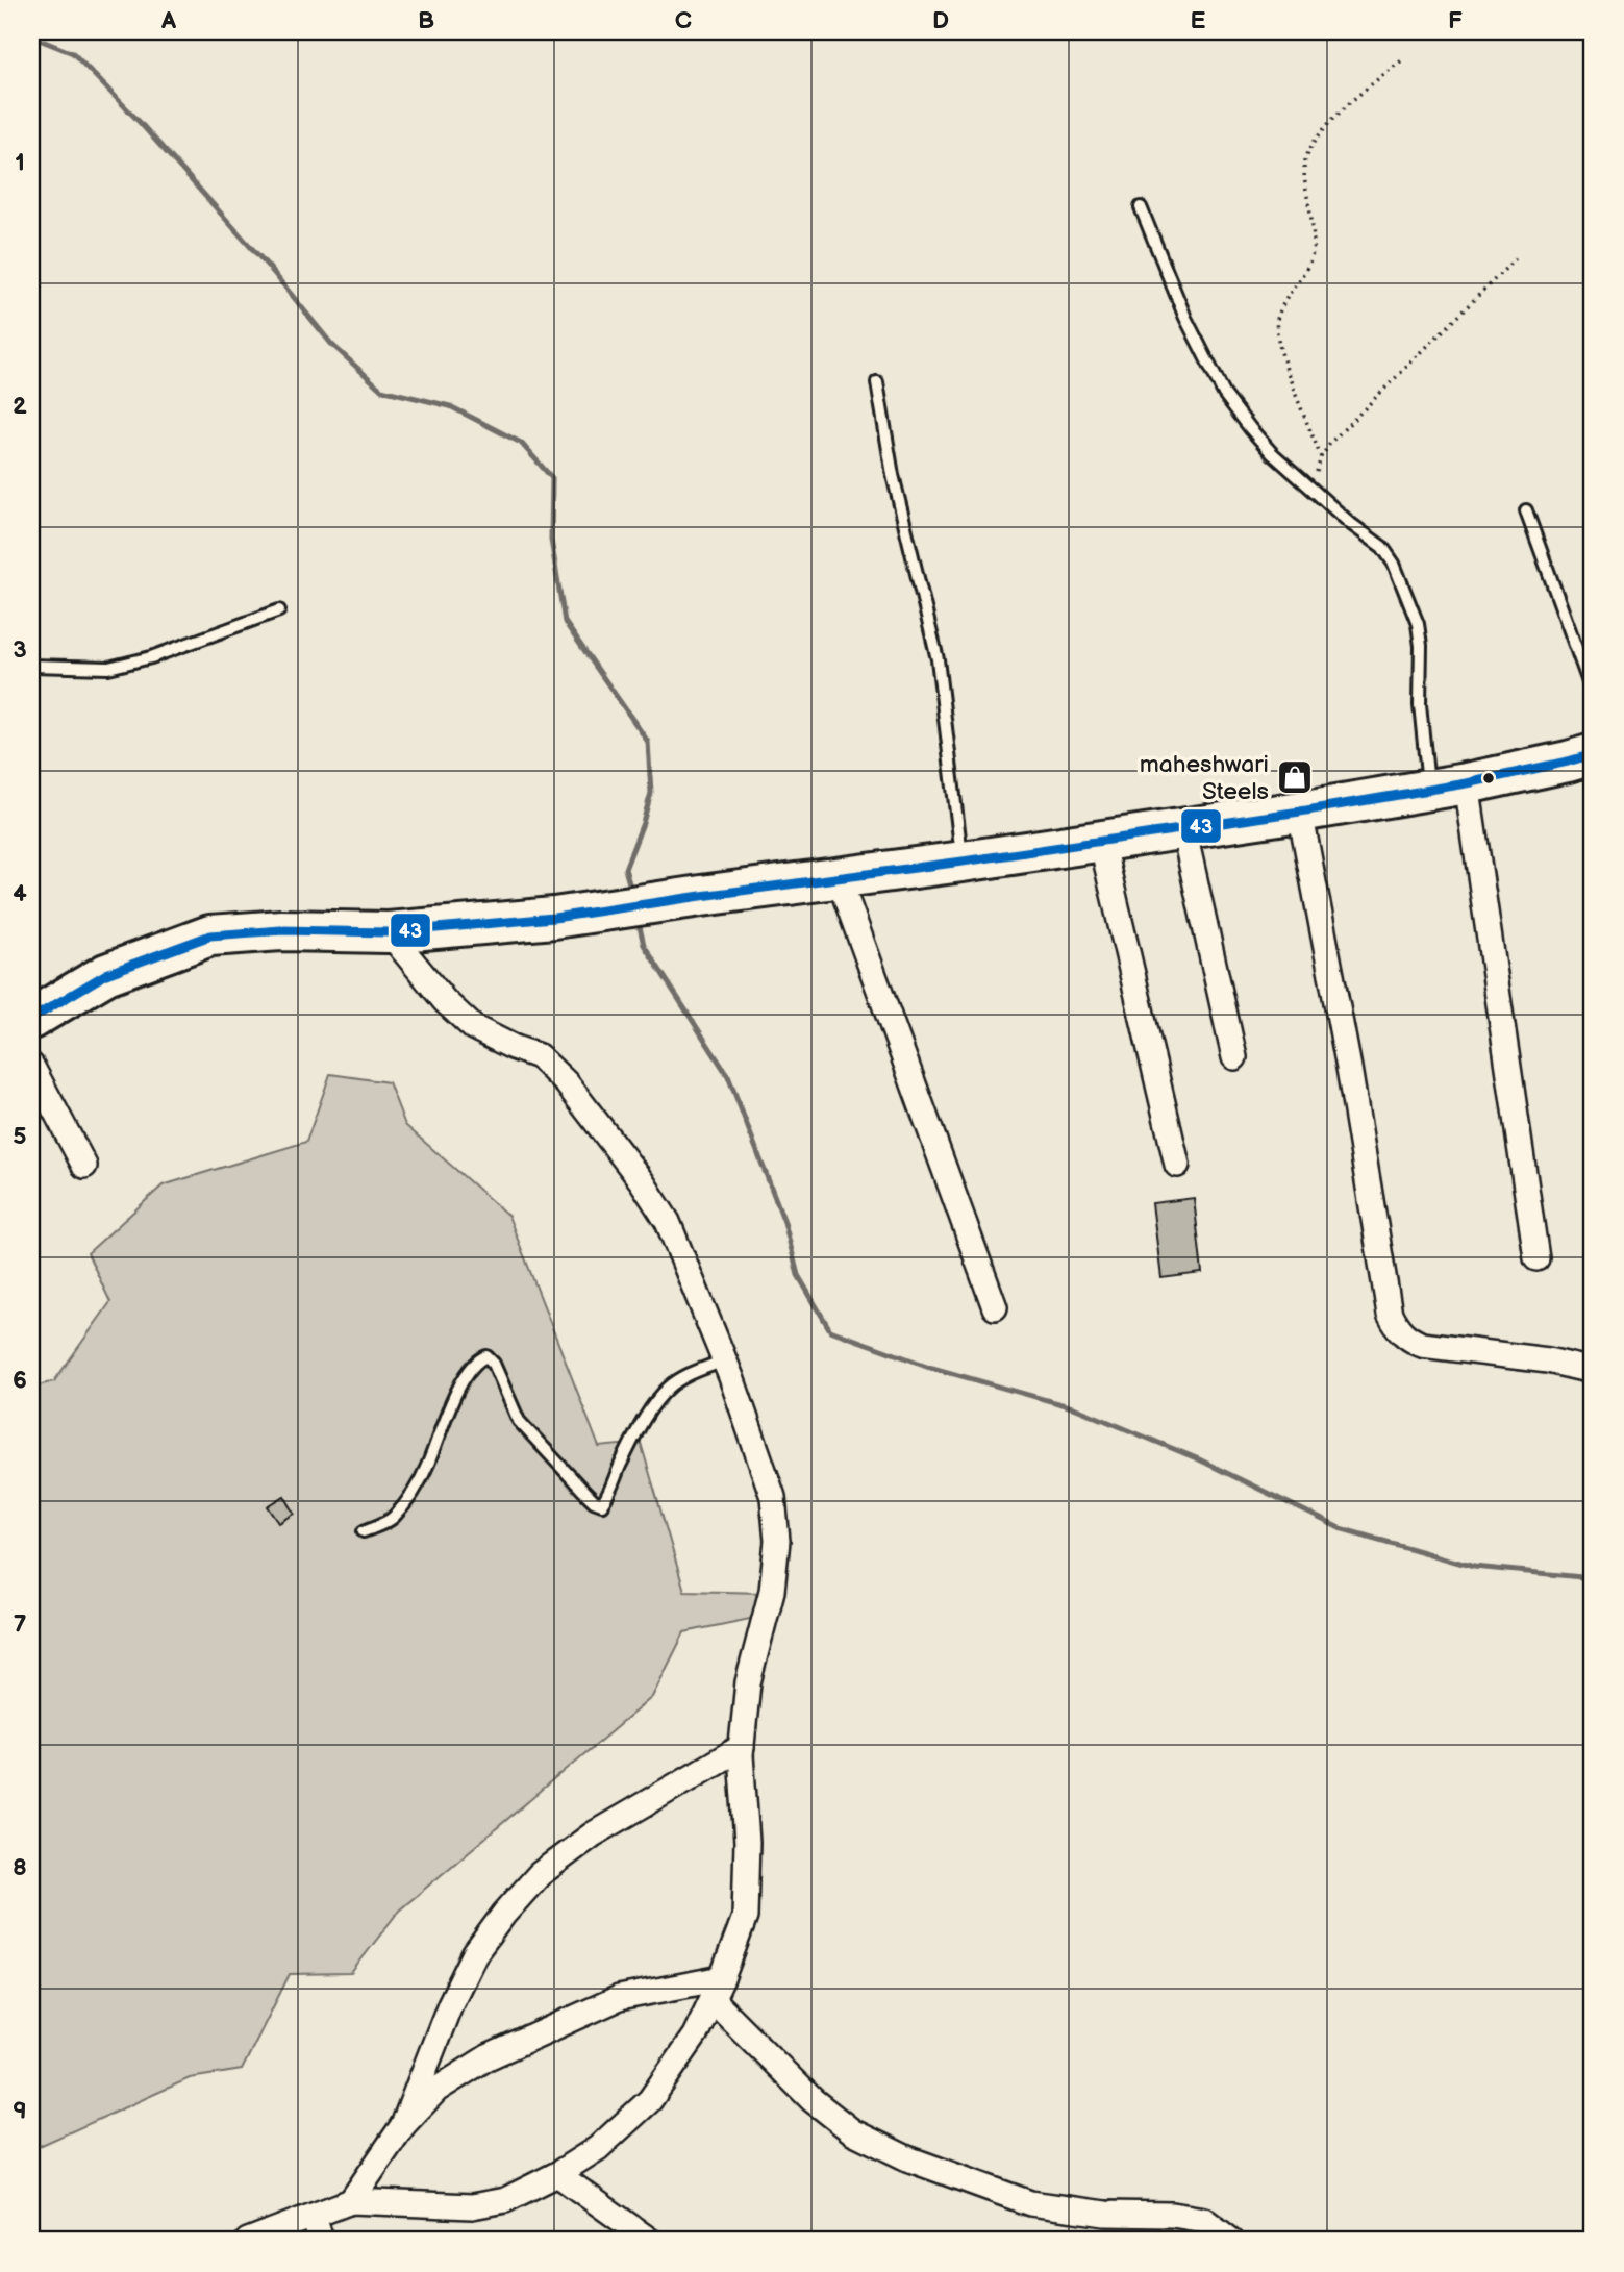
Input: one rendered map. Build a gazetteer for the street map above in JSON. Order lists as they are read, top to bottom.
{
  "places": {
    "shop": ["maheshwari Steels"]
  },
  "lines": ["transit line 43"],
  "grid": {
    "columns": [
      "A",
      "B",
      "C",
      "D",
      "E",
      "F"
    ],
    "rows": [
      "1",
      "2",
      "3",
      "4",
      "5",
      "6",
      "7",
      "8",
      "9"
    ]
  }
}
